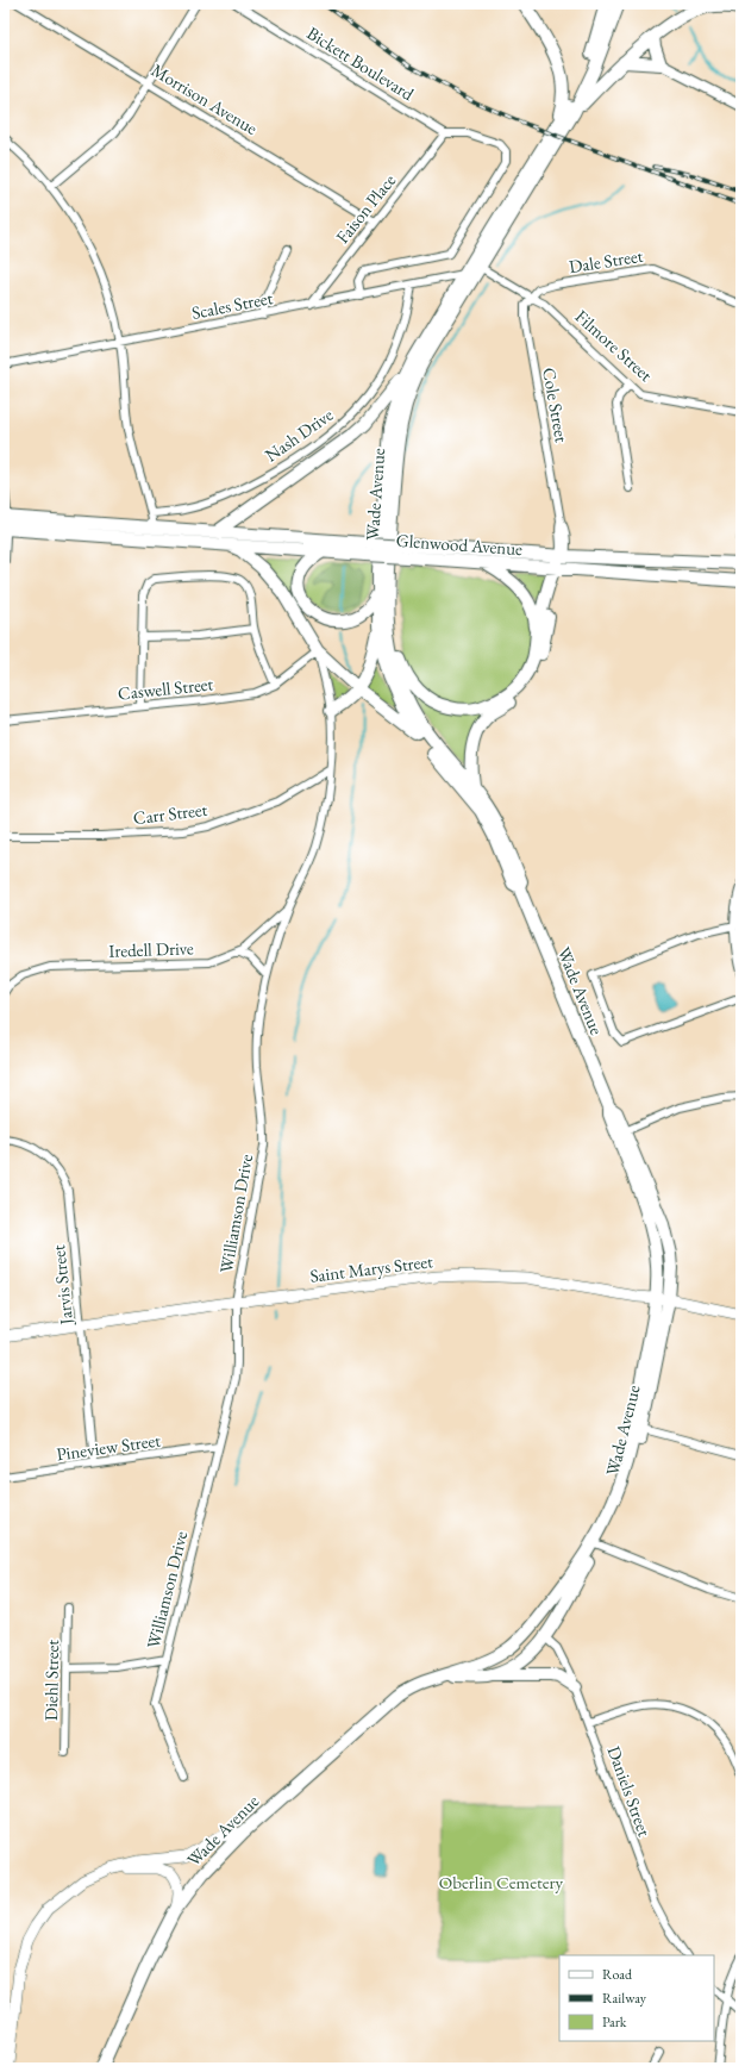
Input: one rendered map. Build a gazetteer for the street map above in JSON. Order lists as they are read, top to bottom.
{
  "streets": {
    "main road": ["Wade Avenue", "Glenwood Avenue", "Saint Marys Street"],
    "street": [
      "Bickett Boulevard",
      "Morrison Avenue",
      "Faison Place",
      "Dale Street",
      "Scales Street",
      "Filmore Street",
      "Cole Street",
      "Nash Drive",
      "Caswell Street",
      "Carr Street",
      "Iredell Drive",
      "Williamson Drive",
      "Jarvis Street",
      "Pineview Street",
      "Diehl Street",
      "Daniels Street"
    ]
  },
  "crossings": [
    ["Bickett Boulevard", "Faison Place"],
    ["Morrison Avenue", "Faison Place"],
    ["Faison Place", "Scales Street"],
    ["Dale Street", "Filmore Street"],
    ["Dale Street", "Cole Street"],
    ["Scales Street", "Nash Drive"],
    ["Scales Street", "Wade Avenue"],
    ["Filmore Street", "Cole Street"],
    ["Filmore Street", "Wade Avenue"],
    ["Cole Street", "Glenwood Avenue"],
    ["Wade Avenue", "Saint Marys Street"],
    ["Wade Avenue", "Daniels Street"],
    ["Caswell Street", "Williamson Drive"],
    ["Carr Street", "Williamson Drive"],
    ["Iredell Drive", "Williamson Drive"],
    ["Williamson Drive", "Saint Marys Street"],
    ["Williamson Drive", "Pineview Street"],
    ["Saint Marys Street", "Jarvis Street"],
    ["Jarvis Street", "Pineview Street"]
  ],
  "parks": ["Oberlin Cemetery"],
  "legend": ["Road", "Railway", "Park"]
}
